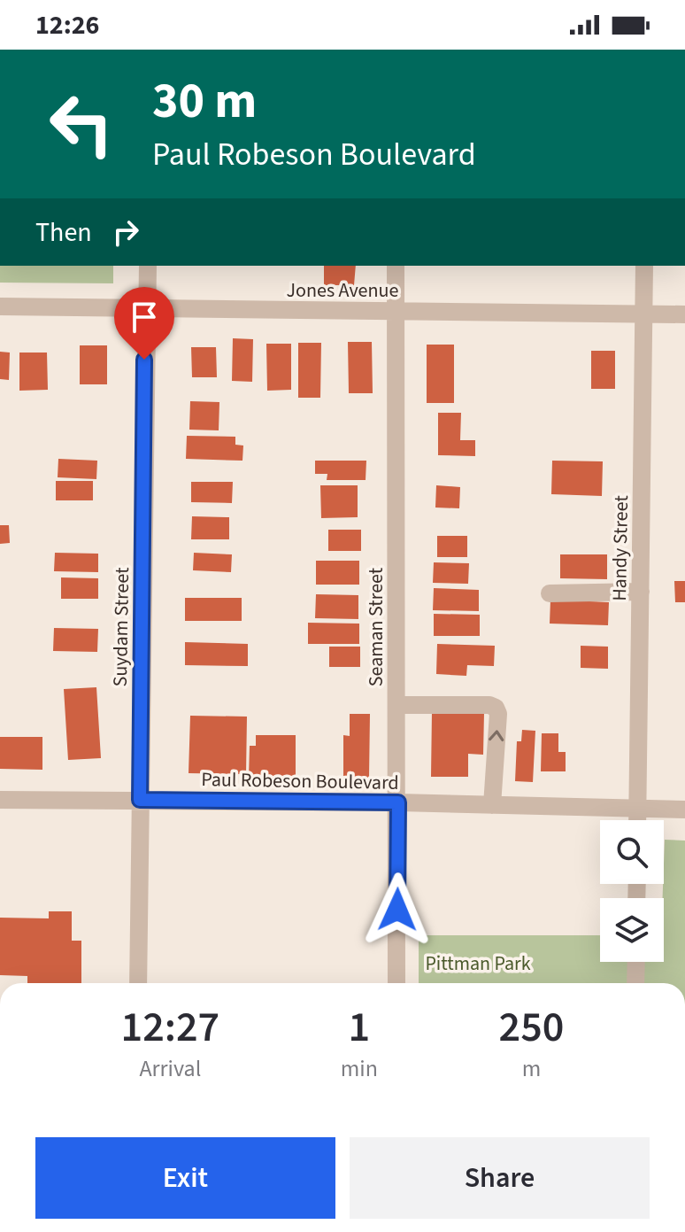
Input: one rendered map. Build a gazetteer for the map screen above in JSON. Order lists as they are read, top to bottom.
{
  "streets": {
    "street": [
      "Jones Avenue",
      "Handy Street",
      "Suydam Street",
      "Seaman Street",
      "Paul Robeson Boulevard"
    ]
  },
  "crossings": [
    ["Jones Avenue", "Handy Street"],
    ["Jones Avenue", "Suydam Street"],
    ["Jones Avenue", "Seaman Street"],
    ["Handy Street", "Paul Robeson Boulevard"],
    ["Suydam Street", "Paul Robeson Boulevard"],
    ["Seaman Street", "Paul Robeson Boulevard"]
  ],
  "parks": ["Pittman Park"],
  "page": {
    "status": "12:26",
    "turn": ["30 m", "Paul Robeson Boulevard"],
    "then": "Then",
    "eta": [
      "12:27",
      "Arrival",
      "1",
      "min",
      "250",
      "m"
    ],
    "buttons": ["Exit", "Share"]
  }
}
